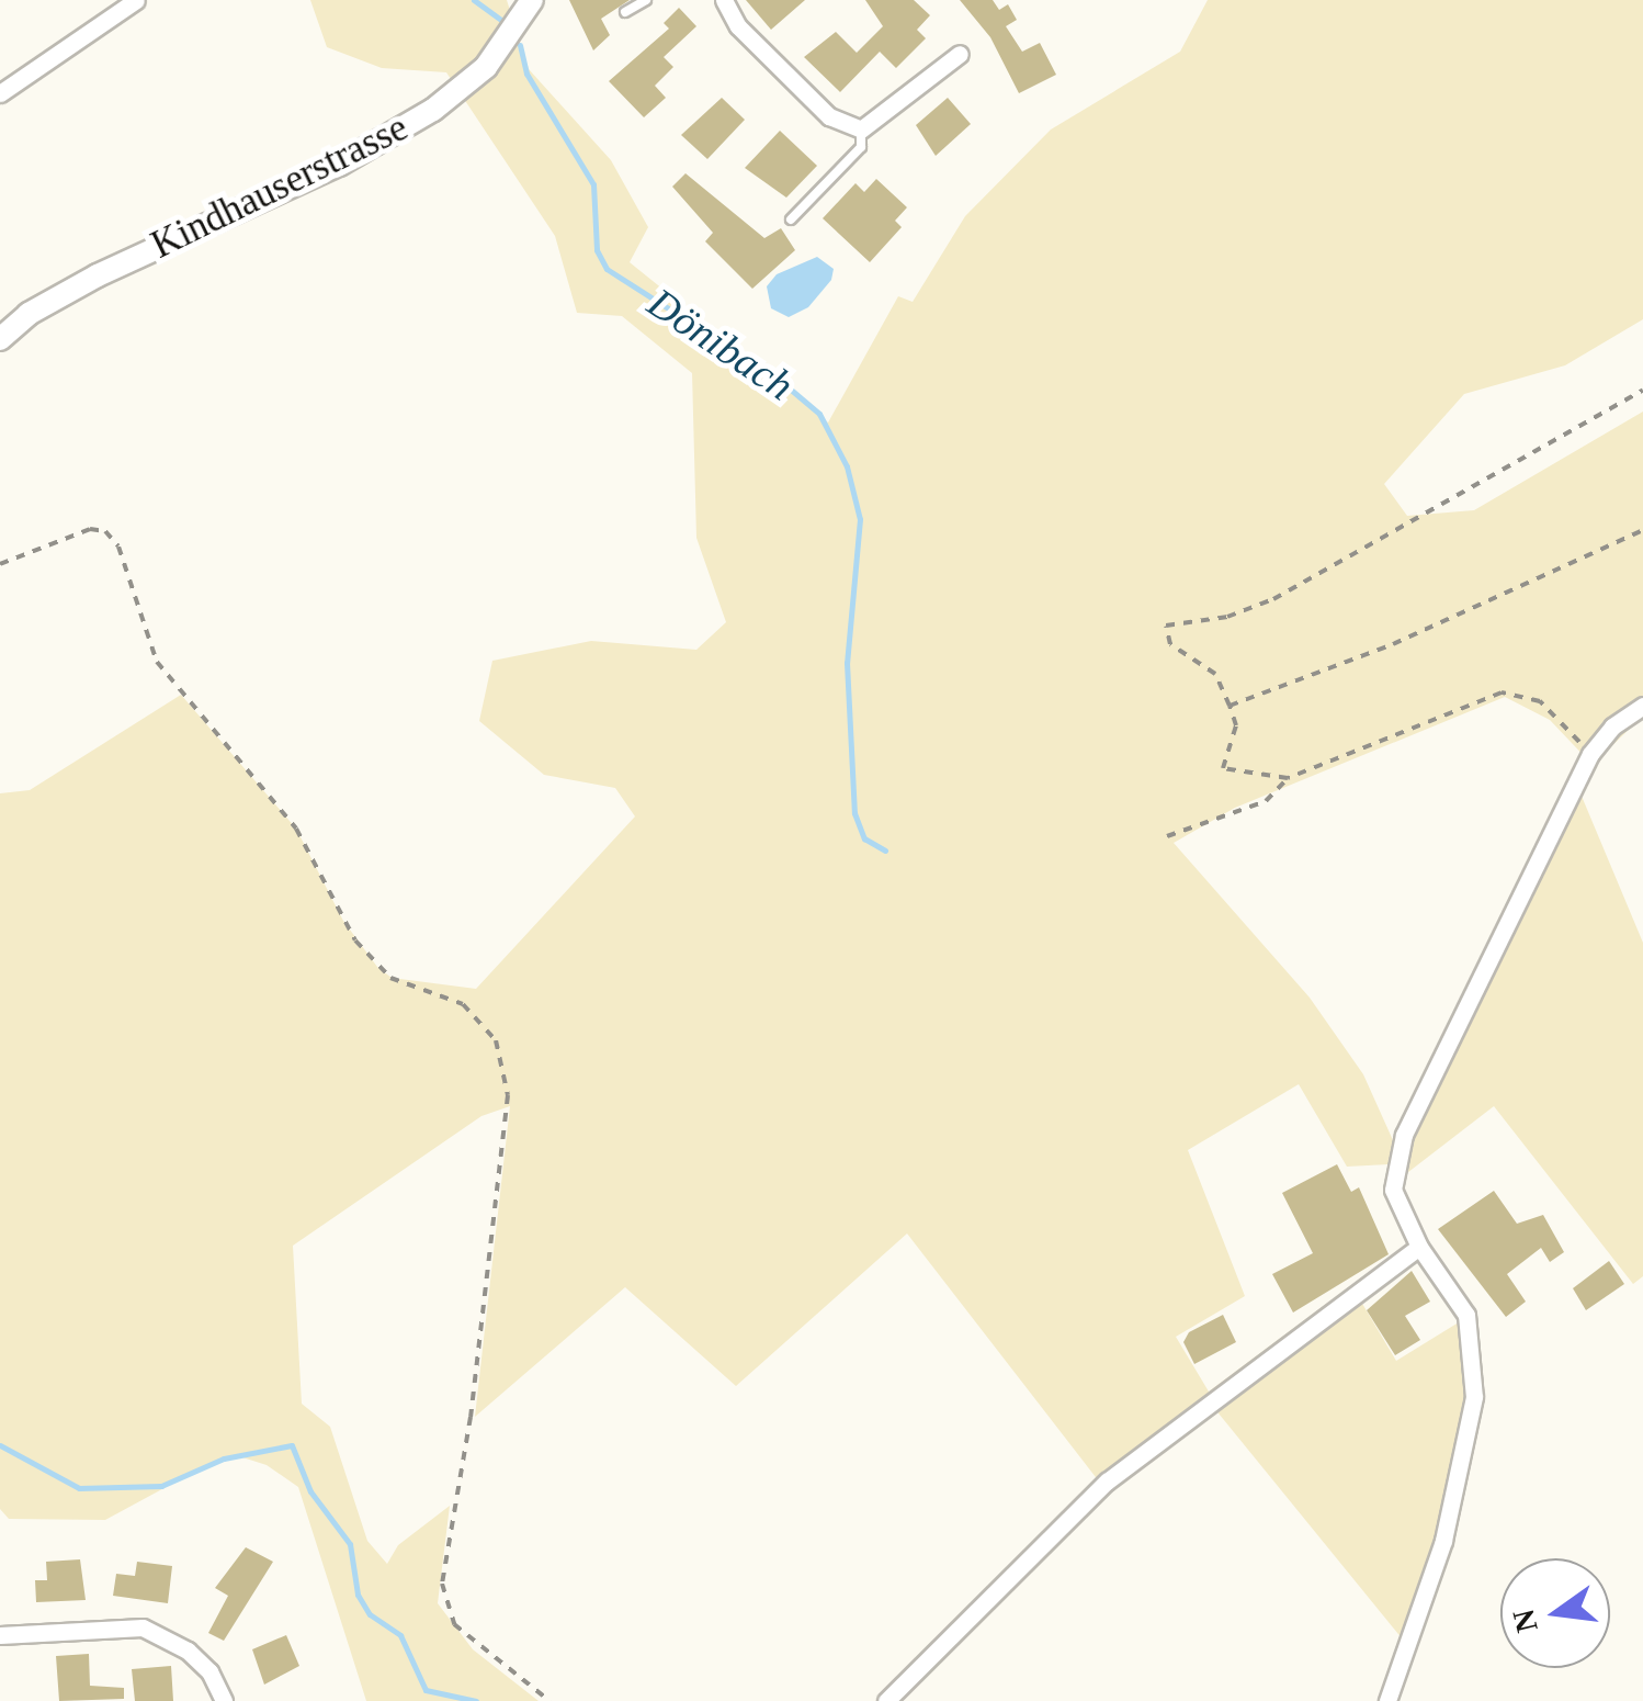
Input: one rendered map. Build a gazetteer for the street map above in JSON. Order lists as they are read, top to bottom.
{
  "streets": {
    "street": ["Kindhauserstrasse"]
  },
  "water": ["Dönibach"],
  "north": "left"
}
